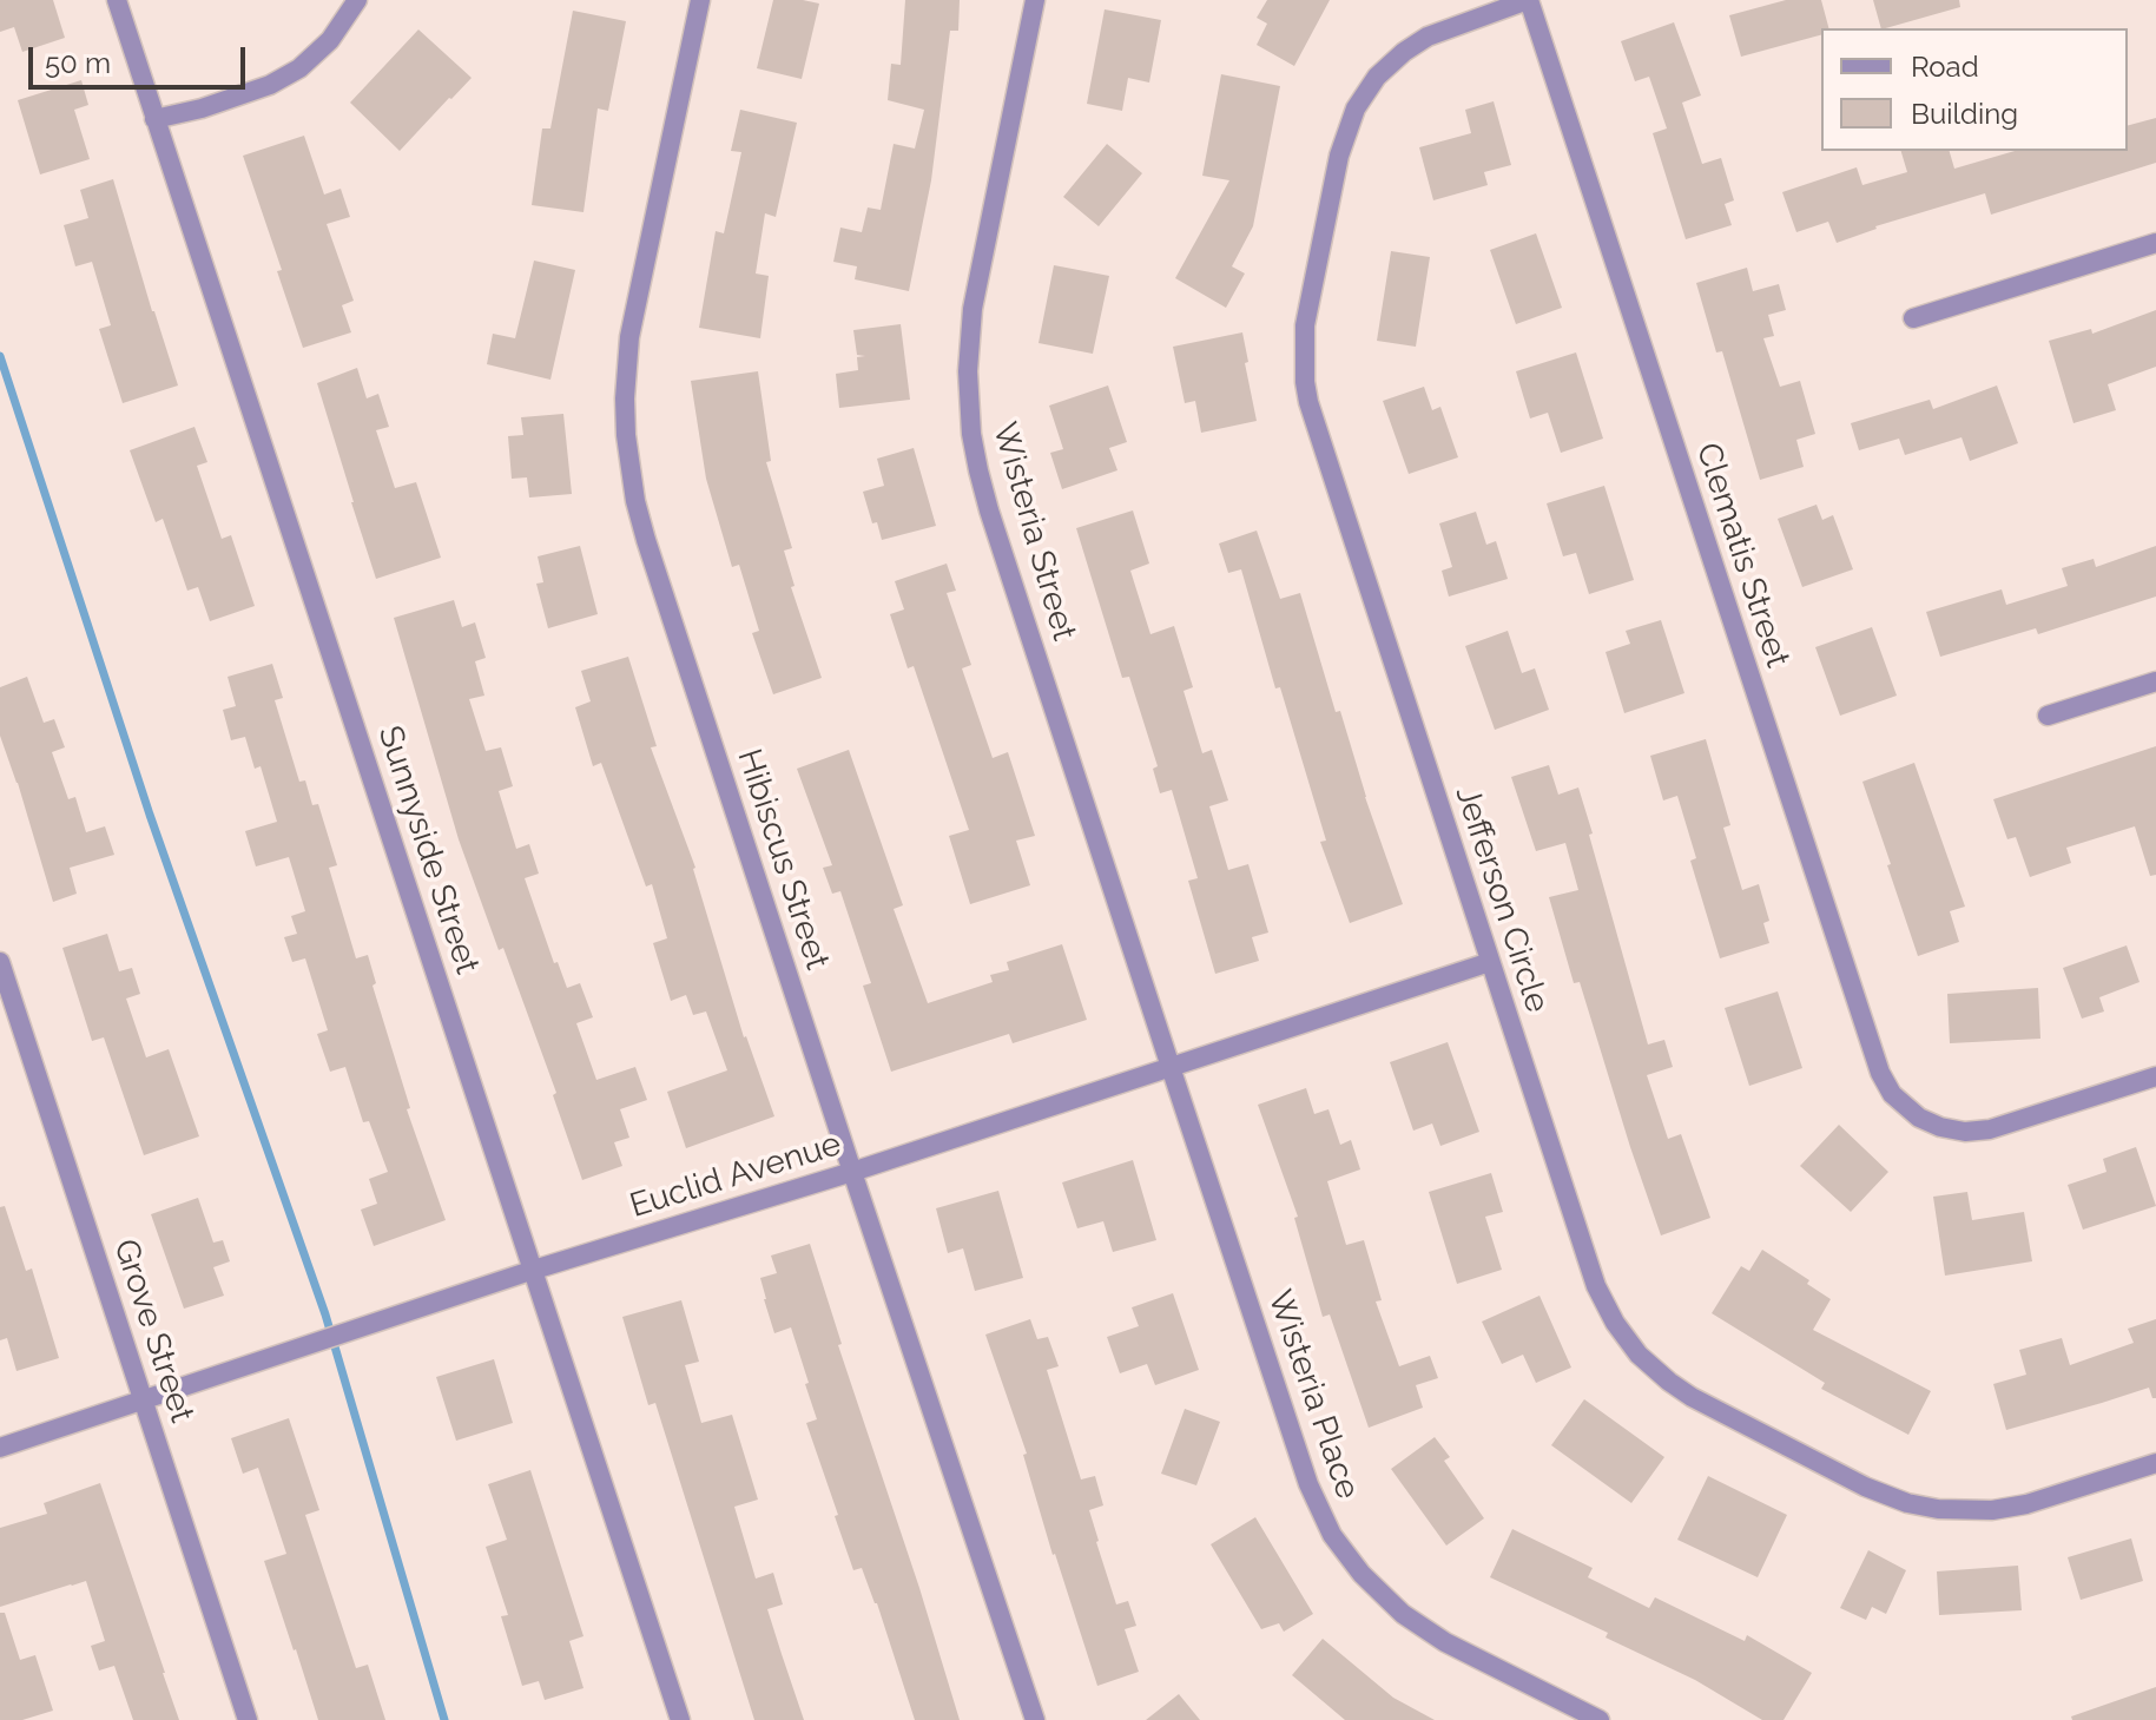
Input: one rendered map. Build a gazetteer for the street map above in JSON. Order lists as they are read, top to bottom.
{
  "streets": {
    "street": [
      "Wisteria Street",
      "Clematis Street",
      "Sunnyside Street",
      "Hibiscus Street",
      "Jefferson Circle",
      "Euclid Avenue",
      "Grove Street",
      "Wisteria Place"
    ]
  },
  "crossings": [
    ["Wisteria Street", "Euclid Avenue"],
    ["Wisteria Street", "Wisteria Place"],
    ["Clematis Street", "Jefferson Circle"],
    ["Sunnyside Street", "Euclid Avenue"],
    ["Hibiscus Street", "Euclid Avenue"],
    ["Jefferson Circle", "Euclid Avenue"],
    ["Euclid Avenue", "Grove Street"],
    ["Euclid Avenue", "Wisteria Place"]
  ],
  "legend": ["Road", "Building"],
  "scale_bar": "50 m"
}
